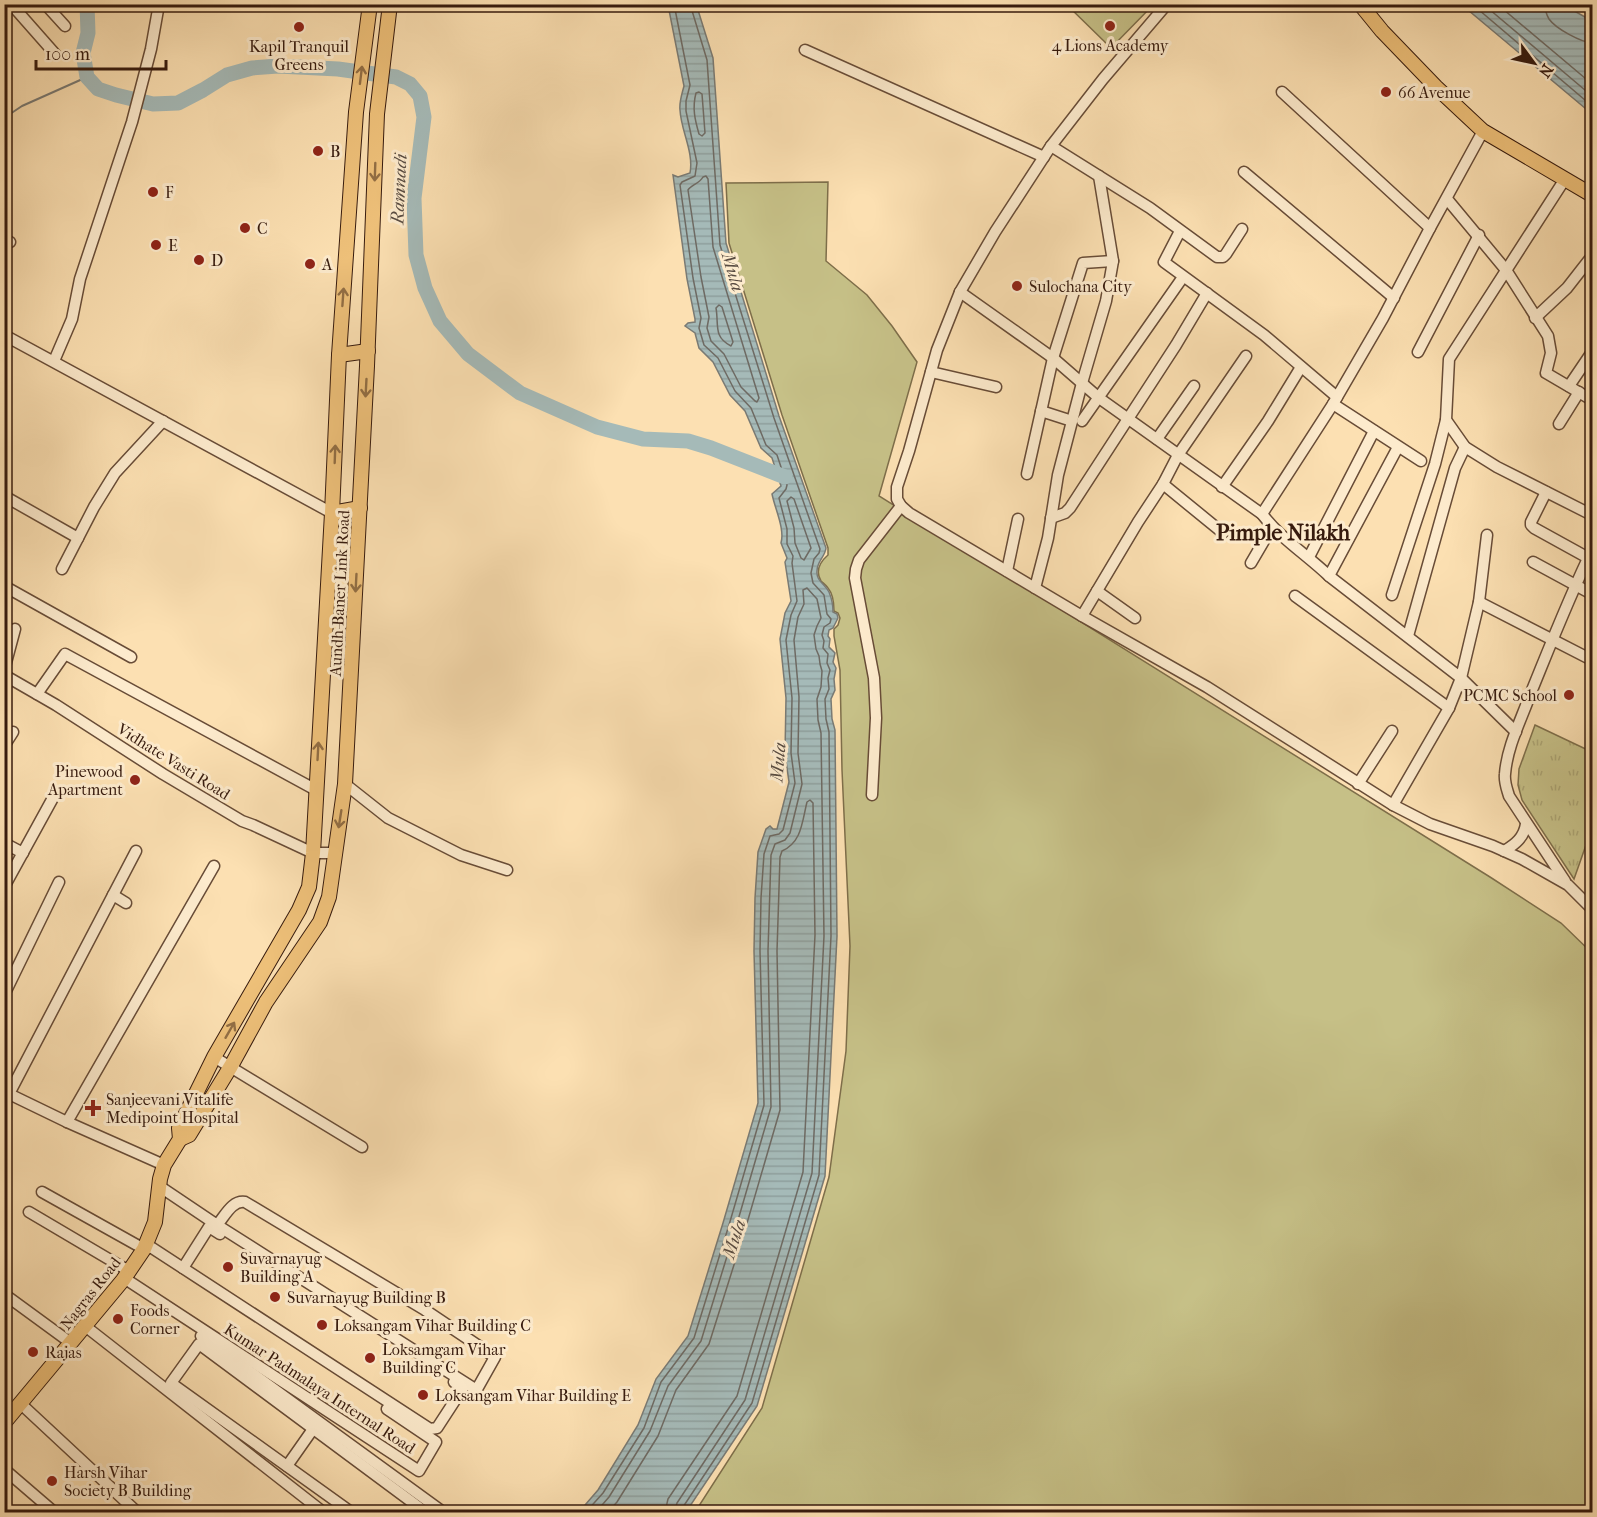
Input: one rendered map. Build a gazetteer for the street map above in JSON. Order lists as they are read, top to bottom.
{
  "streets": {
    "main road": ["Aundh-Baner Link Road", "Nagras Road"],
    "street": ["Vidhate Vasti Road", "Kumar Padmalaya Internal Road"]
  },
  "crossings": [
    ["Aundh-Baner Link Road", "Vidhate Vasti Road"],
    ["Aundh-Baner Link Road", "Nagras Road"],
    ["Nagras Road", "Kumar Padmalaya Internal Road"]
  ],
  "districts": ["Pimple Nilakh"],
  "water": ["Ramnadi", "Mula"],
  "places": {
    "other": [
      "4 Lions Academy",
      "Kapil Tranquil Greens",
      "66 Avenue",
      "B",
      "F",
      "C",
      "E",
      "D",
      "A",
      "Sulochana City",
      "PCMC School",
      "Pinewood Apartment",
      "Suvarnayug Building A",
      "Suvarnayug Building B",
      "Foods Corner",
      "Loksangam Vihar Building C",
      "Rajas",
      "Loksamgam Vihar Building C",
      "Loksangam Vihar Building E",
      "Harsh Vihar Society B Building"
    ],
    "health": ["Sanjeevani Vitalife Medipoint Hospital"]
  },
  "scale_bar": "100 m",
  "north": "bottom right"
}
